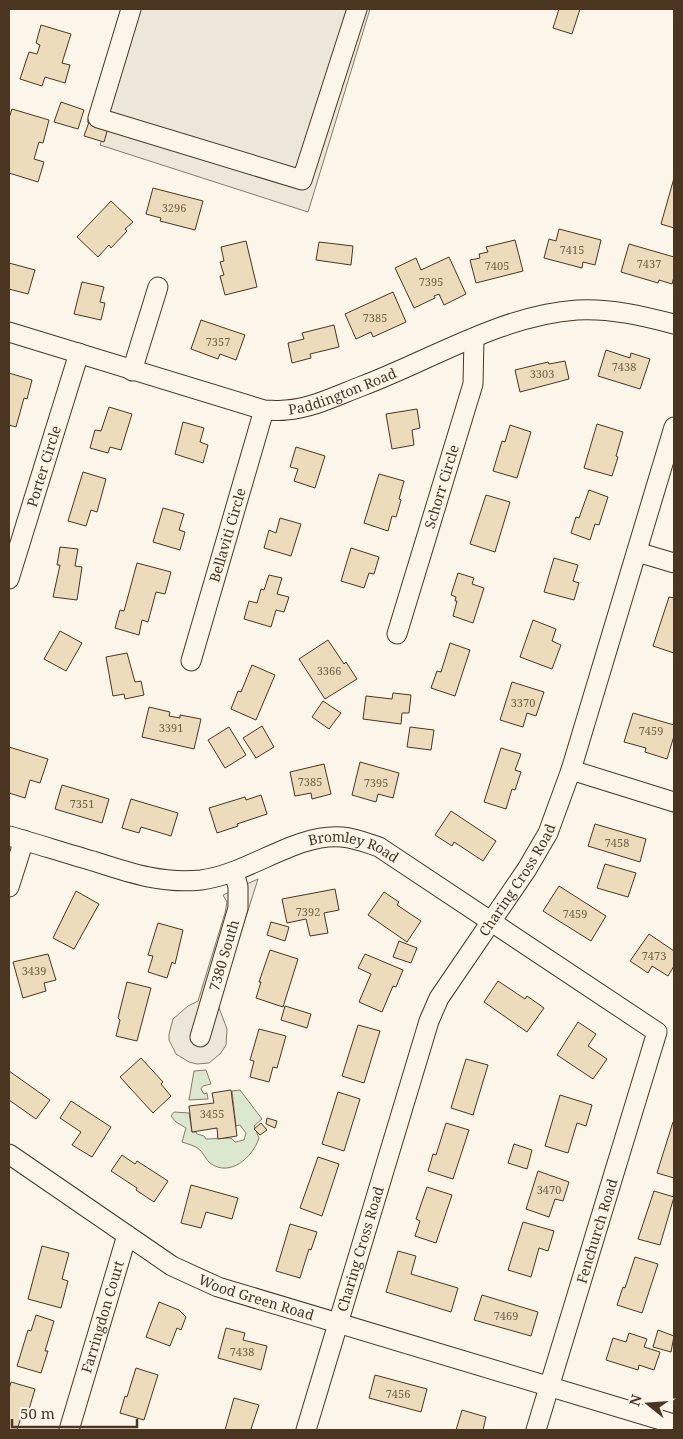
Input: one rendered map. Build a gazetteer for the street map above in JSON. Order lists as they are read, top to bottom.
{
  "streets": {
    "street": [
      "Paddington Road",
      "Porter Circle",
      "Schorr Circle",
      "Bellaviti Circle",
      "Bromley Road",
      "Charing Cross Road",
      "7380 South",
      "Fenchurch Road",
      "Wood Green Road",
      "Farringdon Court"
    ]
  },
  "crossings": [
    ["Paddington Road", "Porter Circle"],
    ["Paddington Road", "Schorr Circle"],
    ["Paddington Road", "Bellaviti Circle"],
    ["Bromley Road", "Charing Cross Road"],
    ["Bromley Road", "7380 South"],
    ["Bromley Road", "Fenchurch Road"],
    ["Charing Cross Road", "Wood Green Road"],
    ["Fenchurch Road", "Wood Green Road"],
    ["Wood Green Road", "Farringdon Court"]
  ],
  "house_numbers": [
    "3296",
    "7415",
    "7437",
    "7405",
    "7395",
    "7385",
    "7357",
    "7438",
    "3303",
    "3366",
    "3370",
    "3391",
    "7459",
    "7385",
    "7395",
    "7351",
    "7458",
    "7392",
    "7459",
    "7473",
    "3439",
    "3455",
    "3470",
    "7469",
    "7438",
    "7456"
  ],
  "scale_bar": "50 m",
  "north": "left"
}
